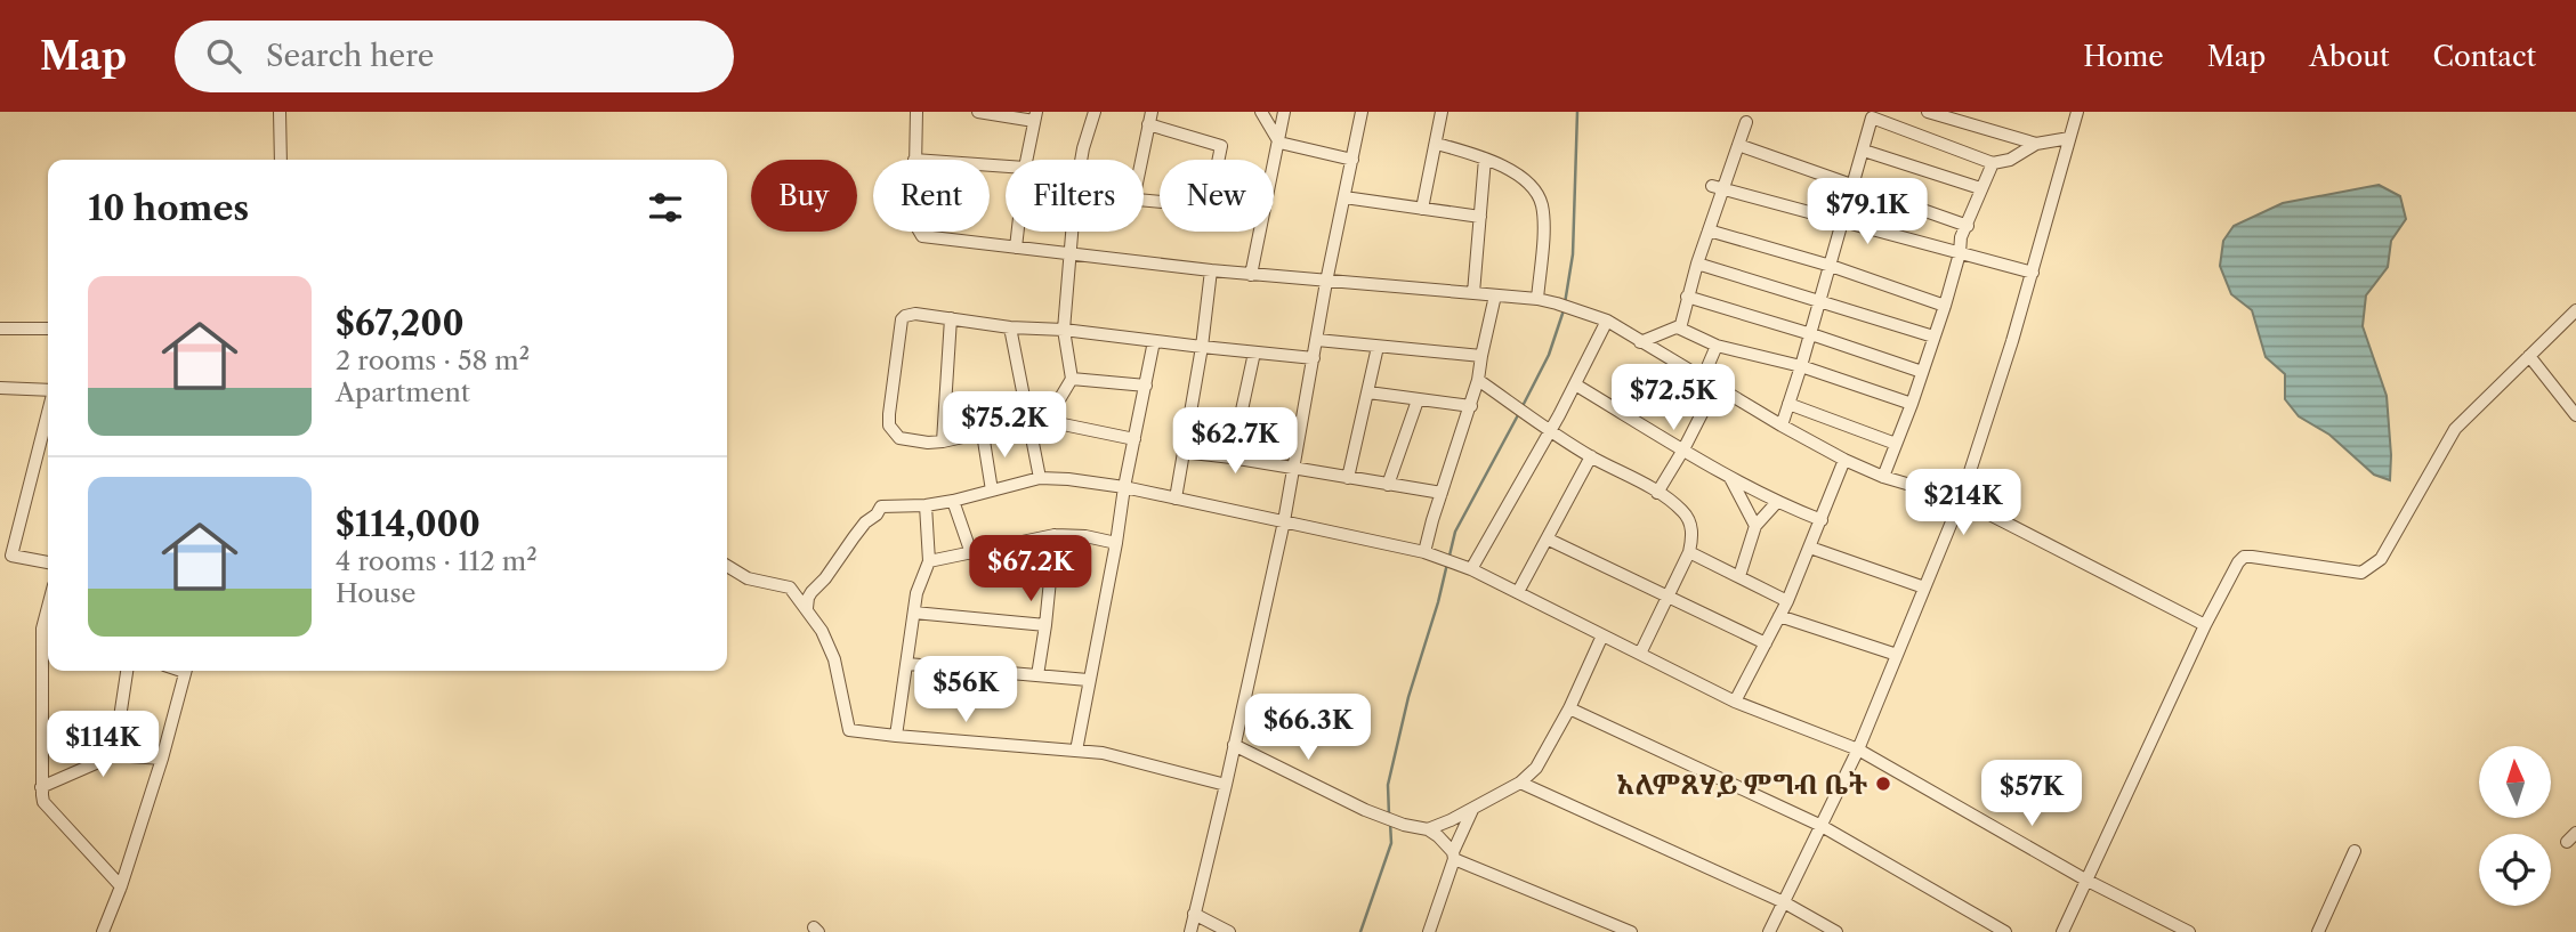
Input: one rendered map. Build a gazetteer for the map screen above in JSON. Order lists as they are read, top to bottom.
{
  "places": ["አለምጸሃይ ምግብ ቤት"],
  "north": "top",
  "page": {
    "header": "Map",
    "search": "Search here",
    "nav": [
      "Home",
      "Map",
      "About",
      "Contact"
    ],
    "chip": [
      "Buy",
      "Rent",
      "Filters",
      "New"
    ],
    "heading": "10 homes",
    "price": [
      "$79.1K",
      "$72.5K",
      "$75.2K",
      "$62.7K",
      "$214K",
      "$67.2K",
      "$56K",
      "$66.3K",
      "$114K",
      "$57K"
    ],
    "list": [
      {
        "name": "$67,200",
        "note": "2 rooms · 58 m² · Apartment"
      },
      {
        "name": "$114,000",
        "note": "4 rooms · 112 m² · House"
      }
    ]
  }
}
